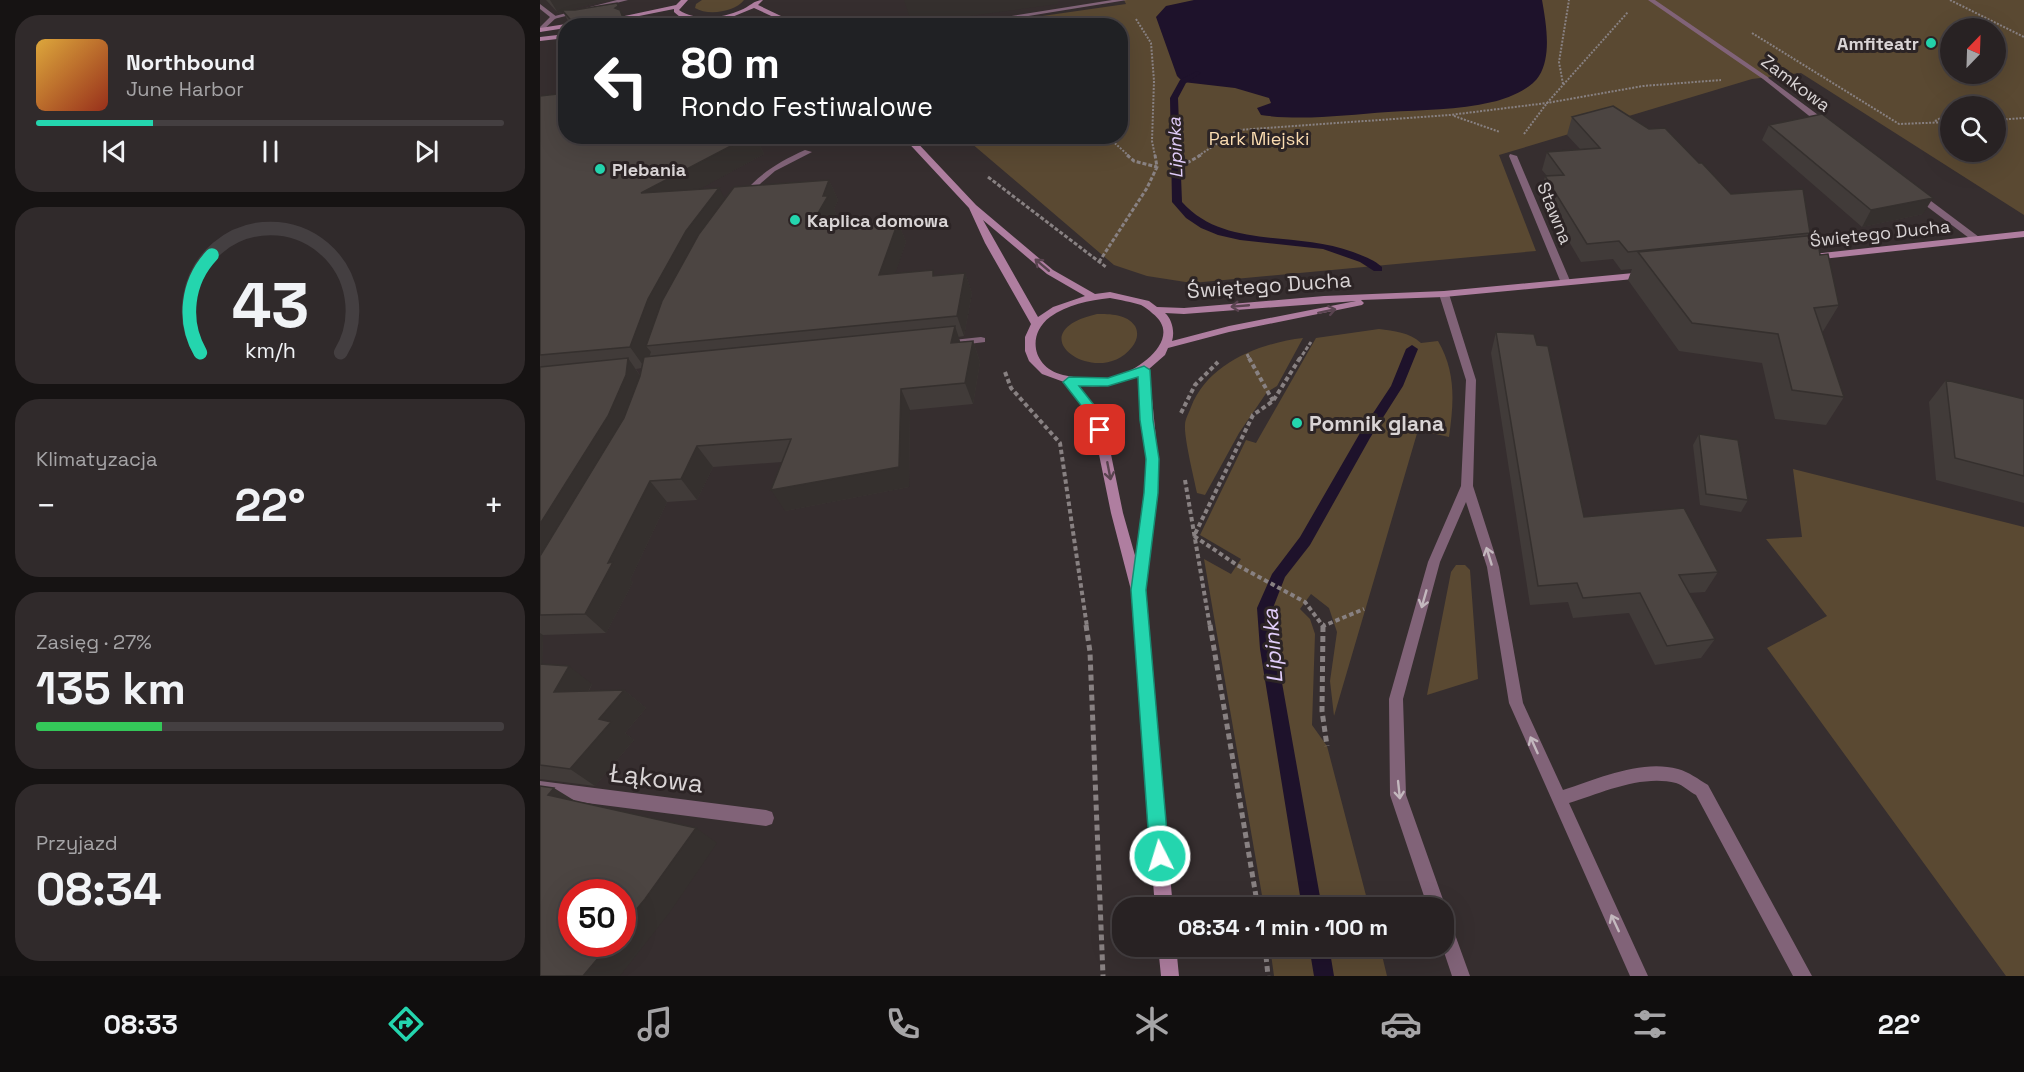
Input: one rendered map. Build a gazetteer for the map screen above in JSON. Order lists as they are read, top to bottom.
{
  "streets": {
    "main road": ["Świętego Ducha"],
    "street": ["Zamkowa", "Stawna", "Łąkowa"]
  },
  "crossings": [
    ["Stawna", "Świętego Ducha"]
  ],
  "water": ["Lipinka"],
  "parks": ["Park Miejski"],
  "places": [
    "Amfiteatr",
    "Plebania",
    "Kaplica domowa",
    "Pomnik glana"
  ],
  "north": "top right",
  "page": {
    "turn": ["80 m", "Rondo Festiwalowe"],
    "song": ["Northbound", "June Harbor"],
    "tile": [
      "Klimatyzacja",
      ["Zasięg · 27%", "135 km"],
      ["Przyjazd", "08:34"]
    ],
    "heat": ["−", "22°", "+"],
    "limit": "50",
    "trip": "08:34 · 1 min · 100 m",
    "tabs": ["08:33", "22°"],
    "gauge": ["43", "km/h"]
  }
}
